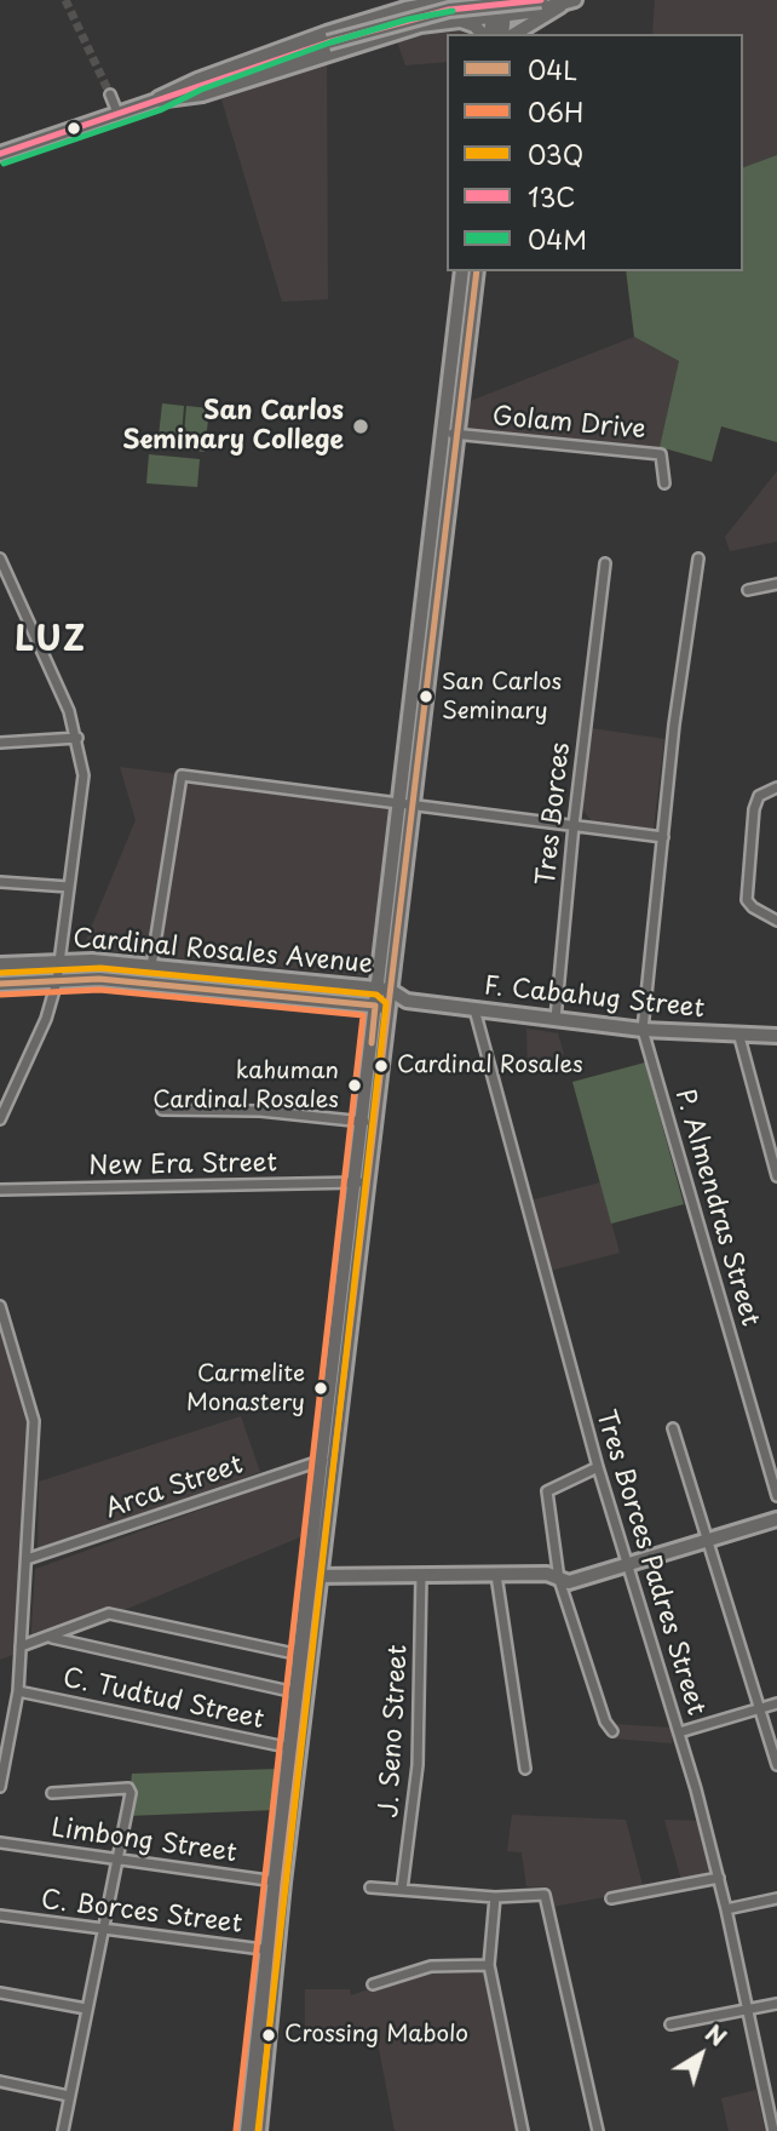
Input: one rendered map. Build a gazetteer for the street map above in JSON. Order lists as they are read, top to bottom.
{
  "streets": {
    "main road": ["Cardinal Rosales Avenue", "F. Cabahug Street"],
    "street": [
      "Golam Drive",
      "Tres Borces",
      "New Era Street",
      "P. Almendras Street",
      "Arca Street",
      "Tres Borces Padres Street",
      "C. Tudtud Street",
      "J. Seno Street",
      "Limbong Street",
      "C. Borces Street"
    ]
  },
  "crossings": [
    ["Tres Borces", "F. Cabahug Street"],
    ["Cardinal Rosales Avenue", "F. Cabahug Street"],
    ["F. Cabahug Street", "P. Almendras Street"],
    ["F. Cabahug Street", "Tres Borces Padres Street"]
  ],
  "districts": ["LUZ"],
  "places": [
    "San Carlos Seminary College",
    "San Carlos Seminary",
    "Cardinal Rosales",
    "kahuman Cardinal Rosales",
    "Carmelite Monastery",
    "Crossing Mabolo"
  ],
  "lines": [
    "transit line 13C",
    "transit line 04M",
    "transit line 04L",
    "transit line 03Q",
    "transit line 06H"
  ],
  "legend": [
    "04L",
    "06H",
    "03Q",
    "13C",
    "04M"
  ],
  "north": "top right"
}
